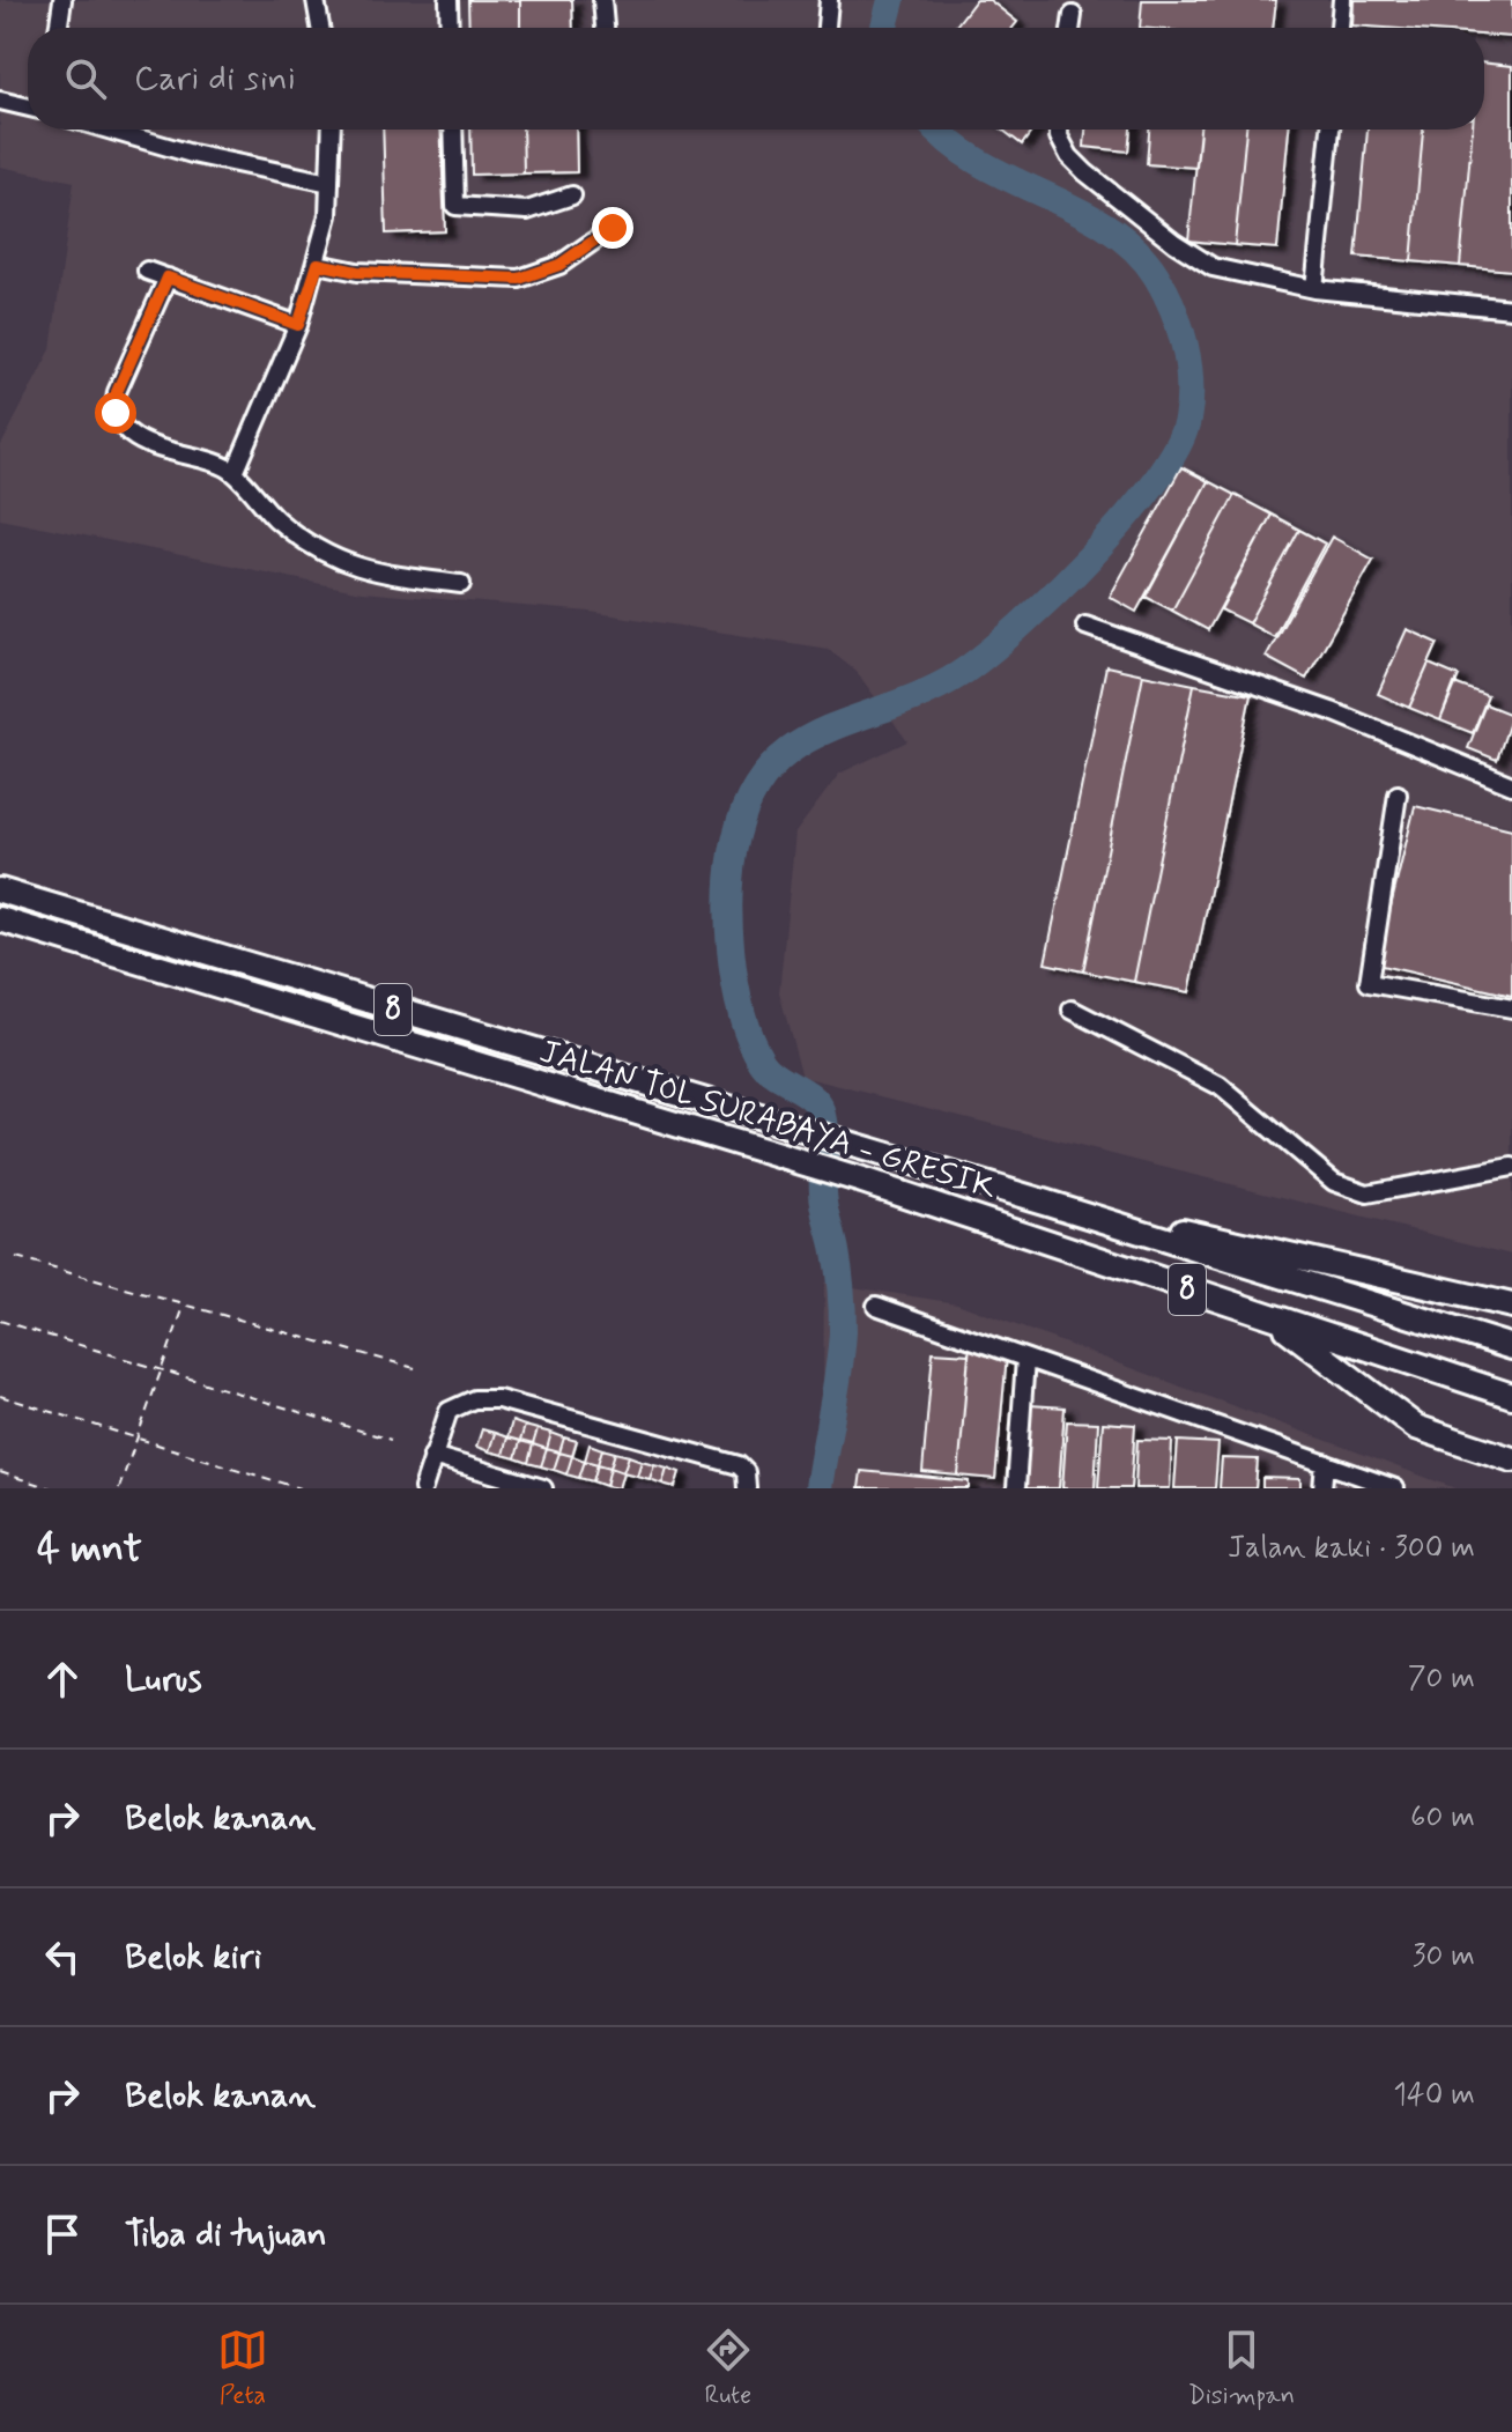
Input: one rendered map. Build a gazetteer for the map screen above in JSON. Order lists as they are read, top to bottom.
{
  "streets": {
    "highway": ["8", "JALAN TOL SURABAYA - GRESIK"]
  },
  "page": {
    "search": "Cari di sini",
    "heading": ["4 mnt", "Jalan kaki · 300 m"],
    "list": [
      ["Lurus", "70 m"],
      ["Belok kanan", "60 m"],
      ["Belok kiri", "30 m"],
      ["Belok kanan", "140 m"],
      "Tiba di tujuan"
    ],
    "nav": ["Peta", "Rute", "Disimpan"]
  }
}
